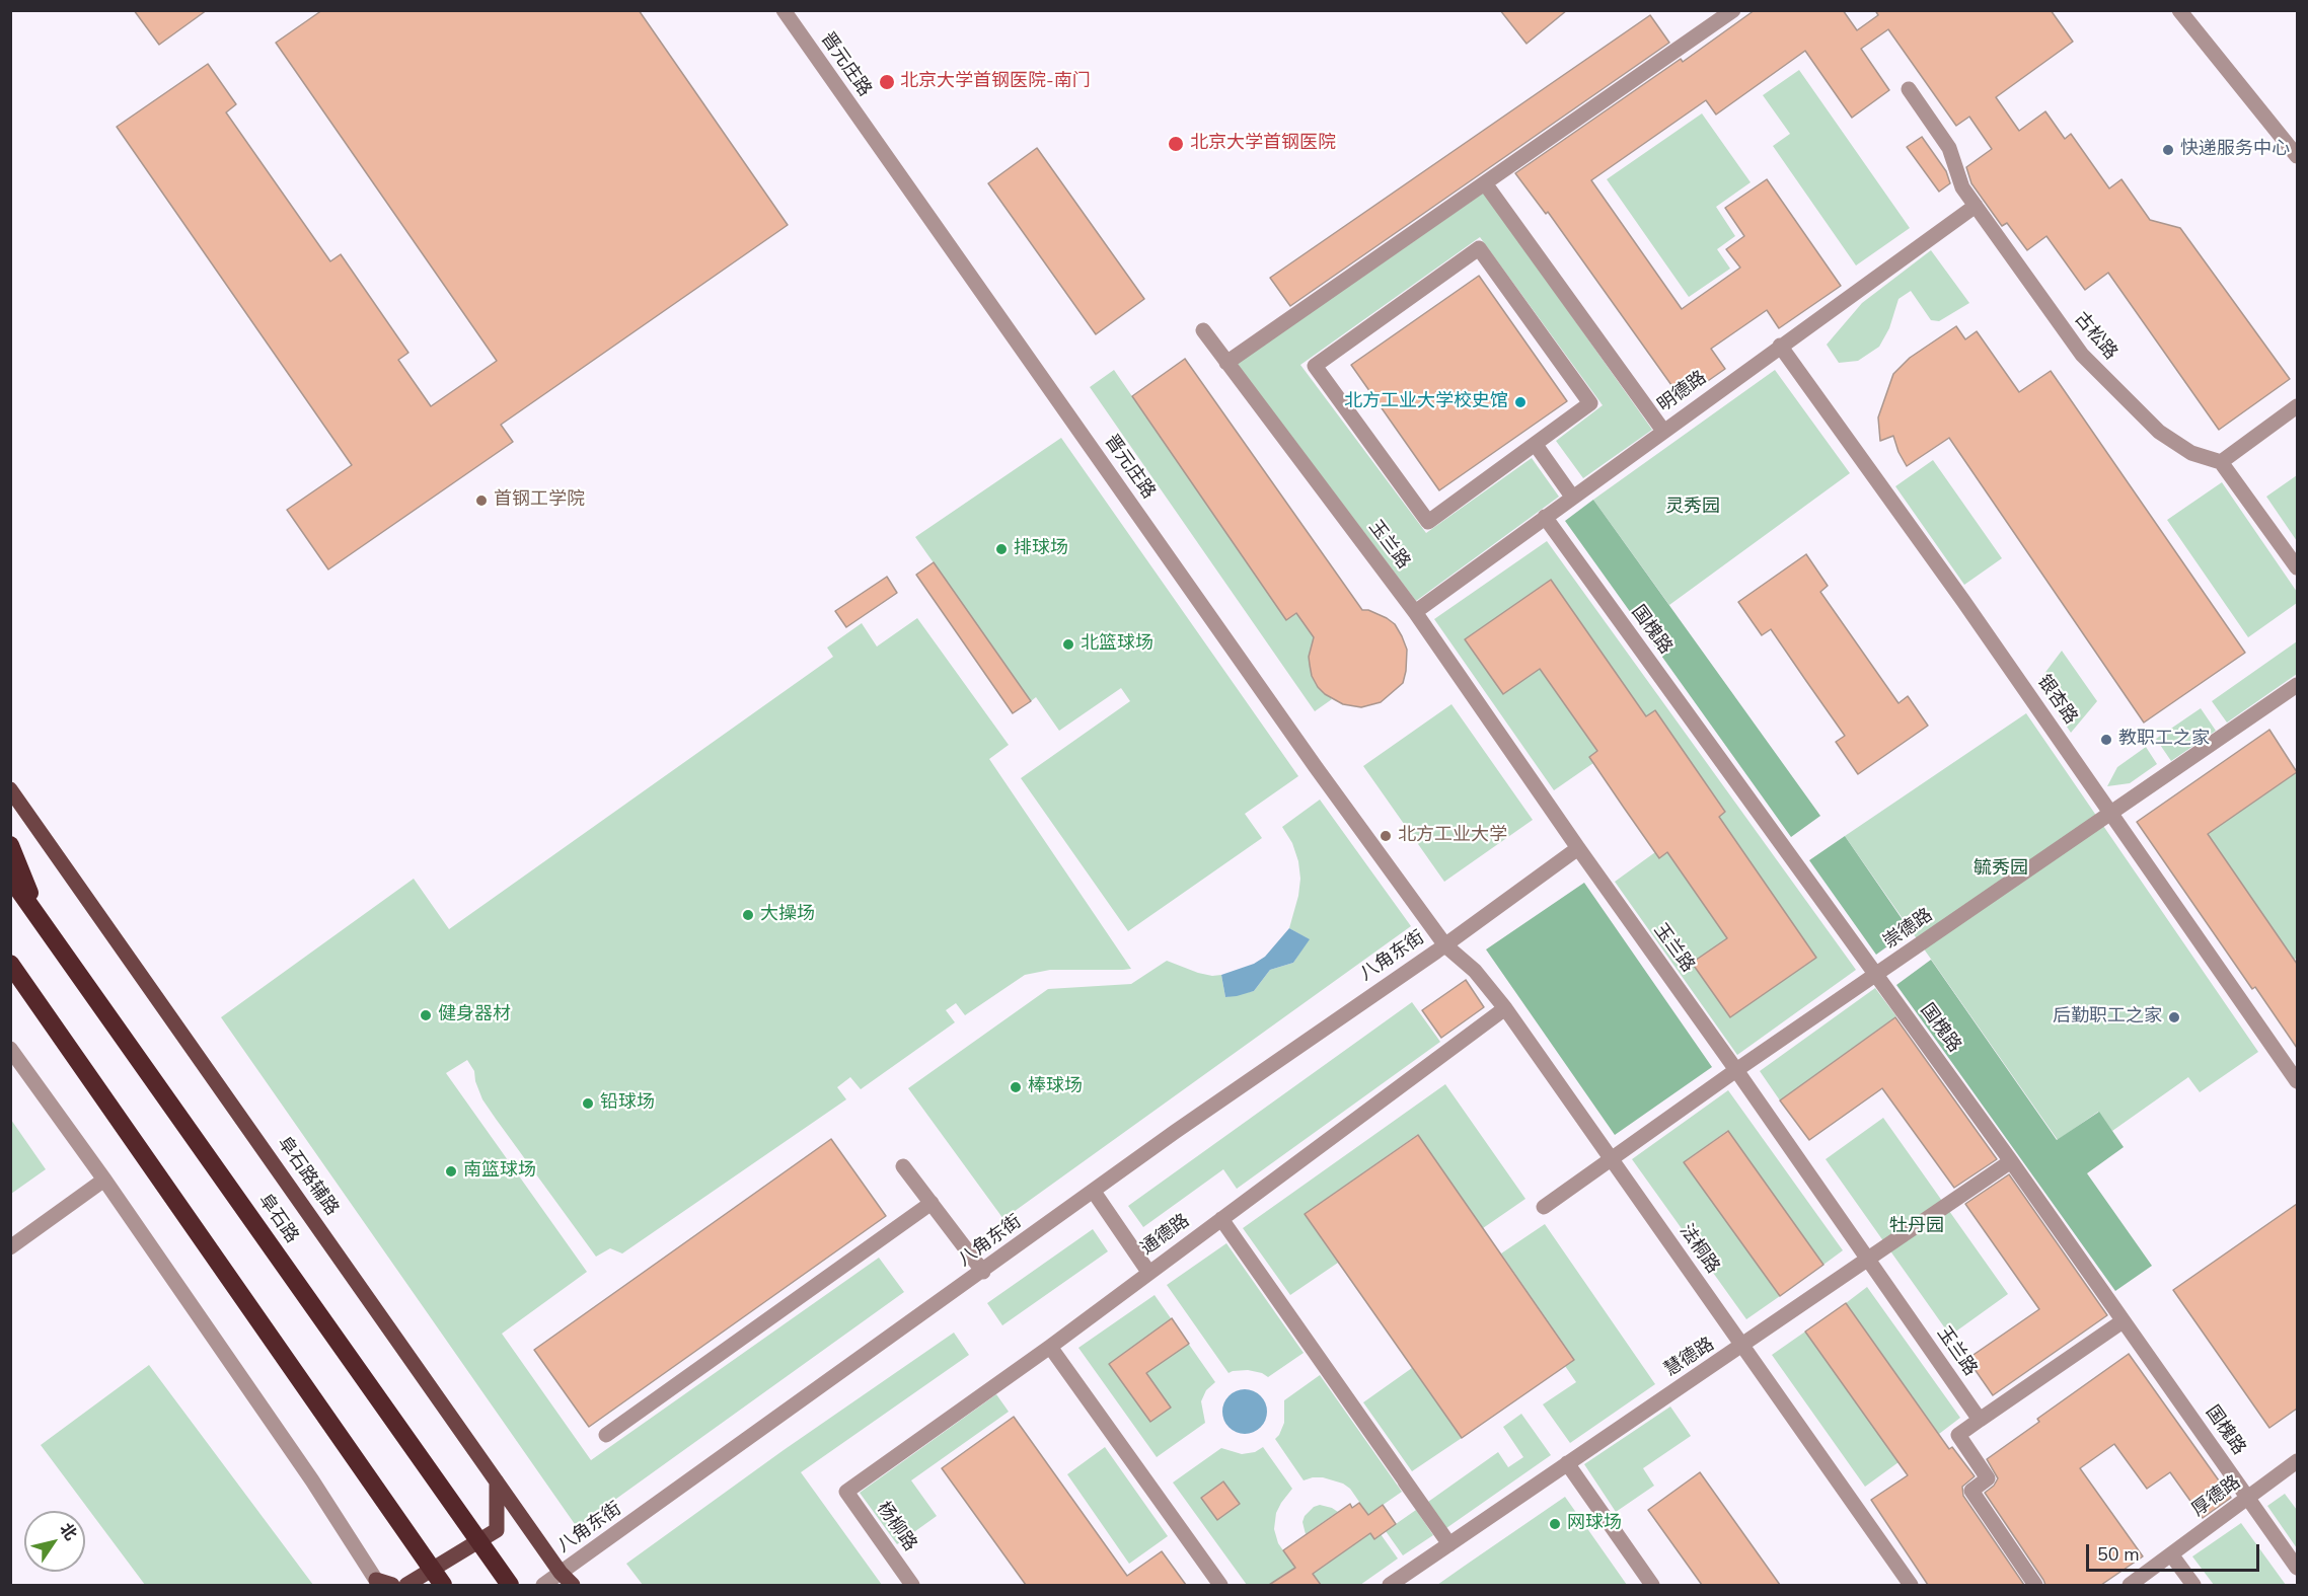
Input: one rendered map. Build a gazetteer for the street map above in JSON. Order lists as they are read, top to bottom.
{
  "streets": {
    "highway": ["阜石路"],
    "main road": ["阜石路辅路"],
    "street": [
      "晋元庄路",
      "古松路",
      "明德路",
      "玉兰路",
      "国槐路",
      "银杏路",
      "崇德路",
      "八角东街",
      "通德路",
      "法桐路",
      "慧德路",
      "厚德路",
      "杨柳路"
    ]
  },
  "crossings": [
    ["晋元庄路", "八角东街"],
    ["晋元庄路", "法桐路"],
    ["古松路", "明德路"],
    ["明德路", "玉兰路"],
    ["明德路", "国槐路"],
    ["明德路", "银杏路"],
    ["玉兰路", "崇德路"],
    ["玉兰路", "八角东街"],
    ["玉兰路", "慧德路"],
    ["国槐路", "崇德路"],
    ["国槐路", "慧德路"],
    ["国槐路", "厚德路"],
    ["银杏路", "崇德路"],
    ["崇德路", "法桐路"],
    ["八角东街", "阜石路辅路"],
    ["八角东街", "法桐路"],
    ["通德路", "法桐路"],
    ["通德路", "杨柳路"],
    ["法桐路", "慧德路"]
  ],
  "parks": ["灵秀园", "毓秀园", "牡丹园"],
  "places": [
    "北京大学首钢医院-南门",
    "北京大学首钢医院",
    "快递服务中心",
    "北方工业大学校史馆",
    "首钢工学院",
    "排球场",
    "北篮球场",
    "教职工之家",
    "北方工业大学",
    "大操场",
    "健身器材",
    "后勤职工之家",
    "棒球场",
    "铅球场",
    "南篮球场",
    "网球场"
  ],
  "scale_bar": "50 m",
  "north": "top right"
}
